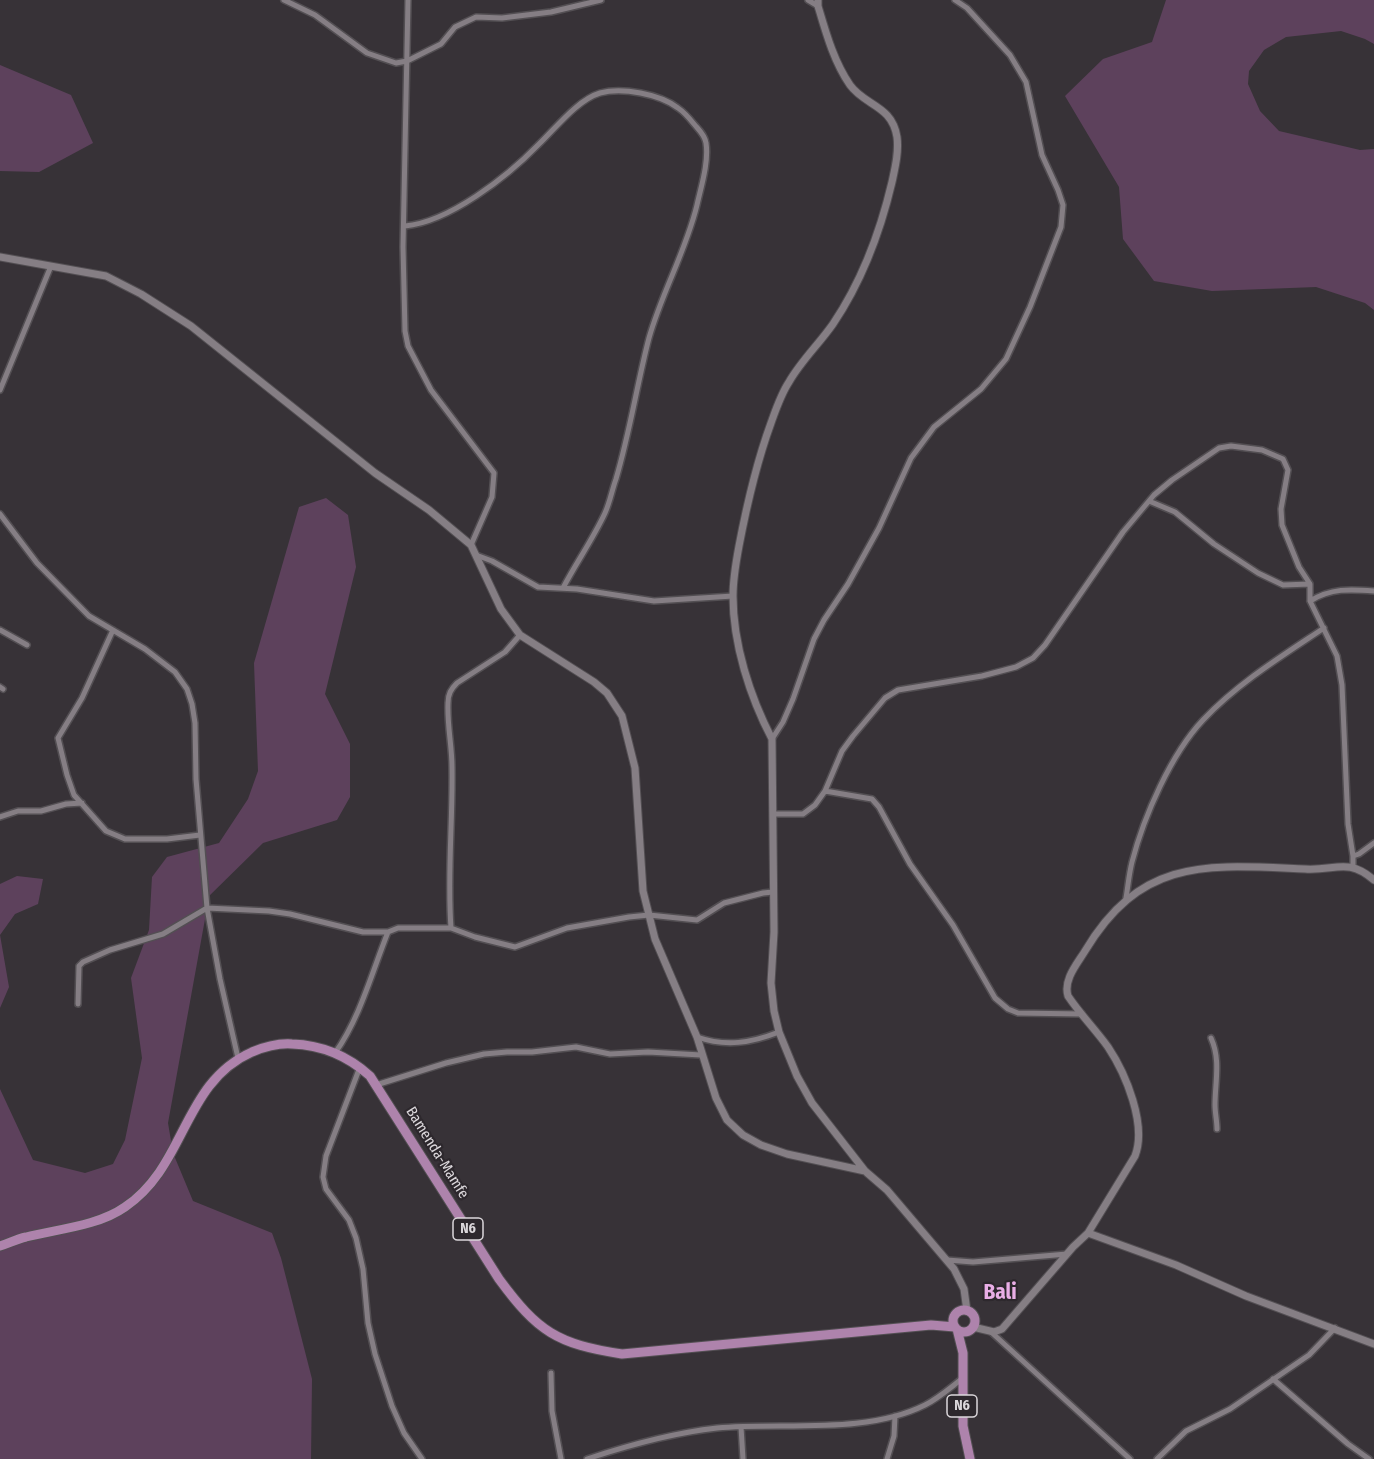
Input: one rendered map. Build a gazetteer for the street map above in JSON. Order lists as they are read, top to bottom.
{
  "streets": {
    "highway": ["Bamenda-Mamfe", "N6"]
  },
  "crossings": [
    ["Bamenda-Mamfe", "N6"]
  ],
  "districts": ["Bali"]
}
